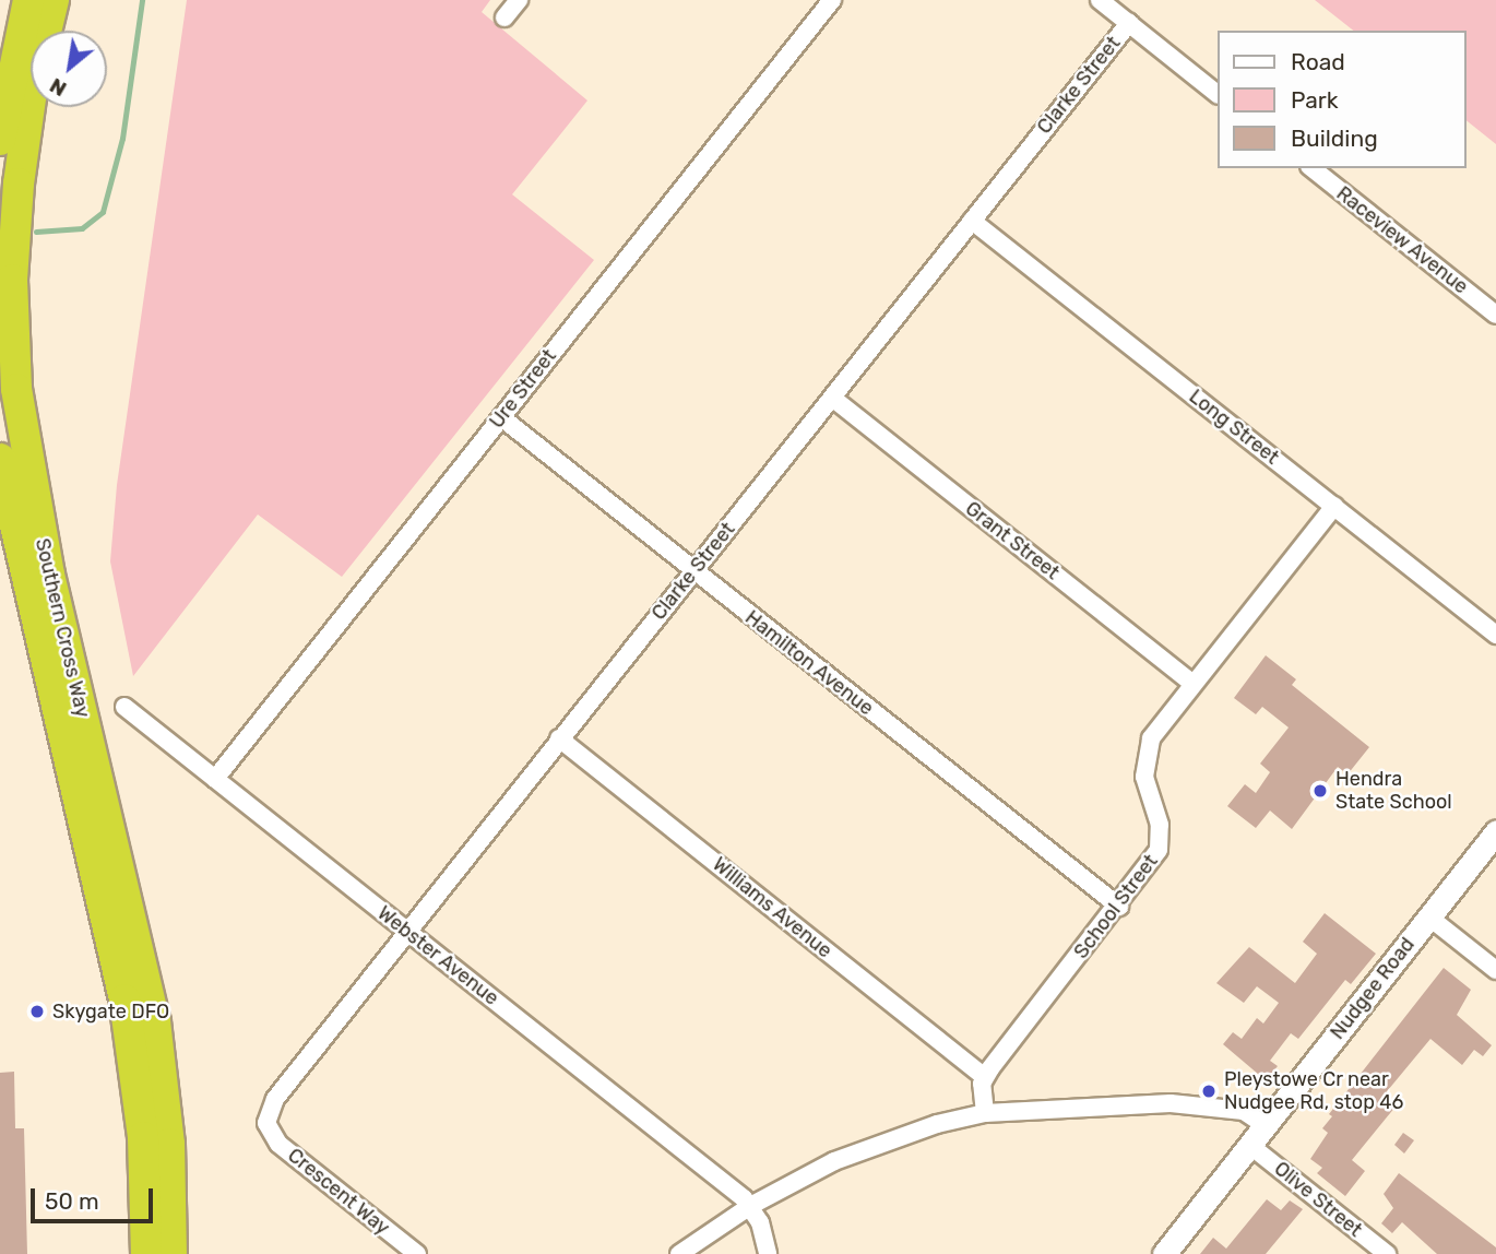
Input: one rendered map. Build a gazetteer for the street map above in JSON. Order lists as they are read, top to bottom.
{
  "streets": {
    "highway": ["Southern Cross Way"],
    "main road": ["Nudgee Road"],
    "street": [
      "Clarke Street",
      "Raceview Avenue",
      "Ure Street",
      "Long Street",
      "Grant Street",
      "Hamilton Avenue",
      "School Street",
      "Williams Avenue",
      "Webster Avenue",
      "Crescent Way",
      "Olive Street"
    ]
  },
  "crossings": [
    ["Clarke Street", "Long Street"],
    ["Clarke Street", "Grant Street"],
    ["Clarke Street", "Hamilton Avenue"],
    ["Clarke Street", "Williams Avenue"],
    ["Clarke Street", "Webster Avenue"],
    ["Clarke Street", "Crescent Way"],
    ["Ure Street", "Hamilton Avenue"],
    ["Ure Street", "Webster Avenue"],
    ["Long Street", "School Street"],
    ["Grant Street", "School Street"],
    ["Hamilton Avenue", "School Street"],
    ["School Street", "Williams Avenue"],
    ["Nudgee Road", "Olive Street"]
  ],
  "places": ["Hendra State School", "Skygate DFO", "Pleystowe Cr near Nudgee Rd, stop 46"],
  "legend": ["Road", "Park", "Building"],
  "scale_bar": "50 m",
  "north": "bottom left"
}
